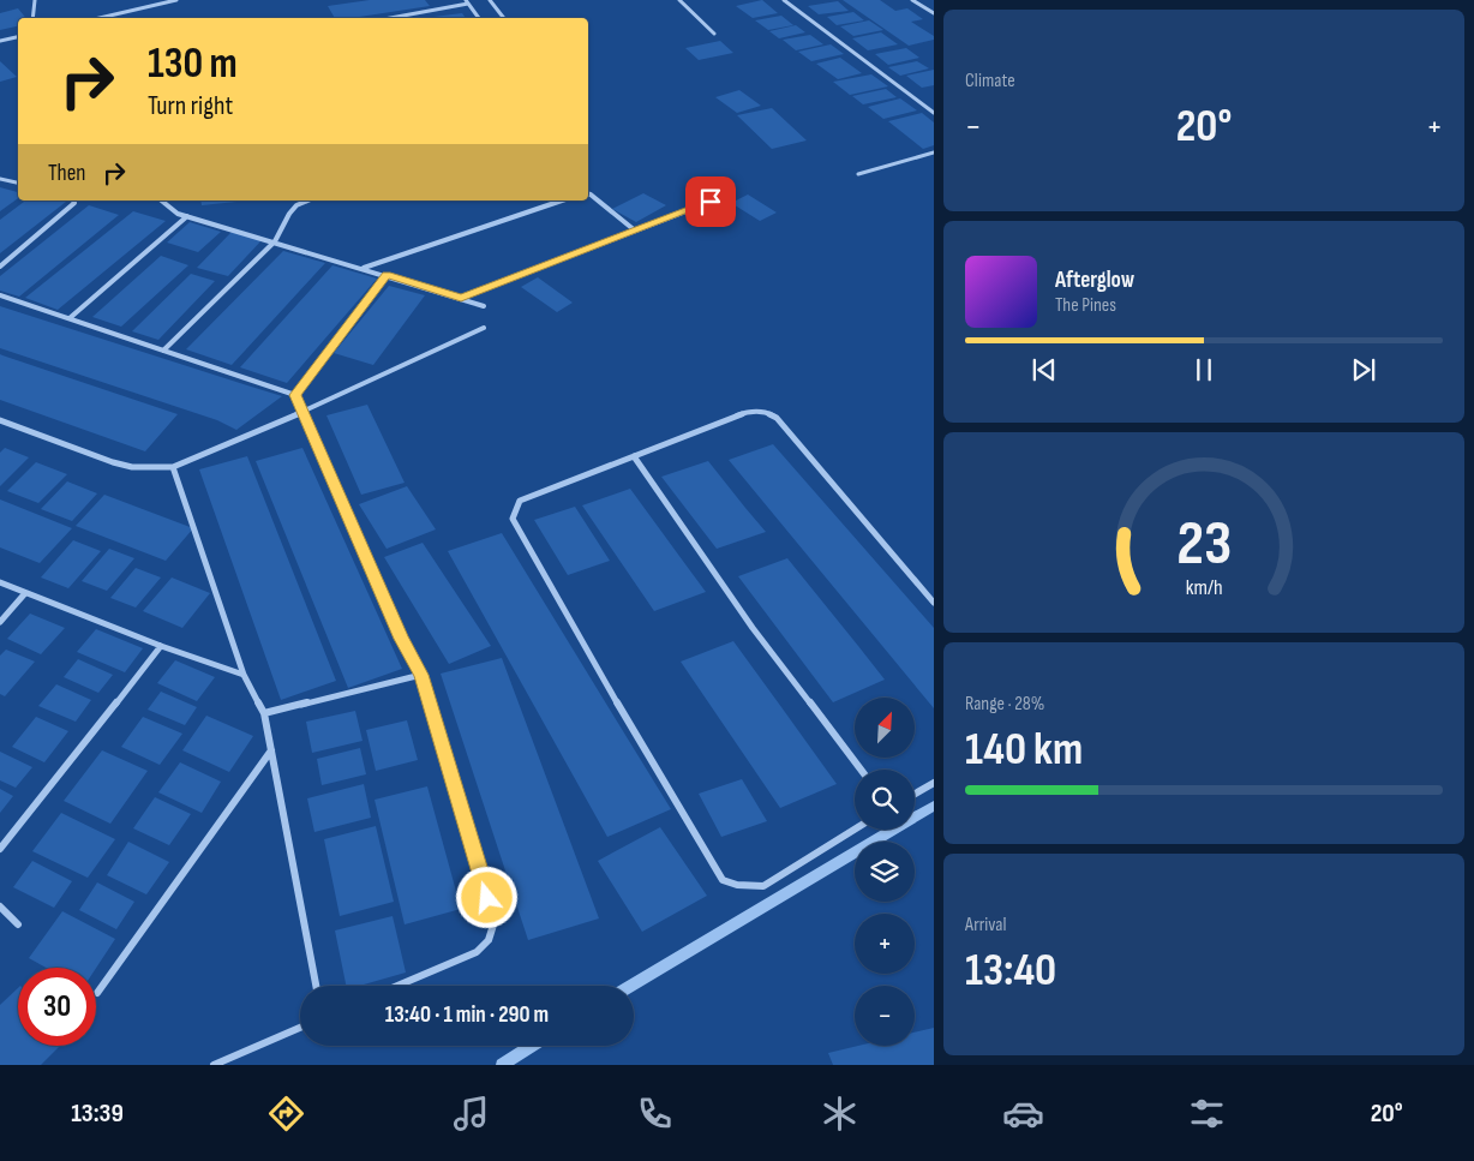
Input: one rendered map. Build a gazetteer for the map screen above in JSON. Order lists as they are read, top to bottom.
{
  "north": "top right",
  "page": {
    "tile": [
      "Climate",
      ["Range · 28%", "140 km"],
      ["Arrival", "13:40"]
    ],
    "turn": ["130 m", "Turn right"],
    "heat": ["−", "20°", "+"],
    "then": "Then",
    "song": ["Afterglow", "The Pines"],
    "map_buttons": ["+", "−"],
    "limit": "30",
    "trip": "13:40 · 1 min · 290 m",
    "tabs": ["13:39", "20°"],
    "gauge": ["23", "km/h"]
  }
}
